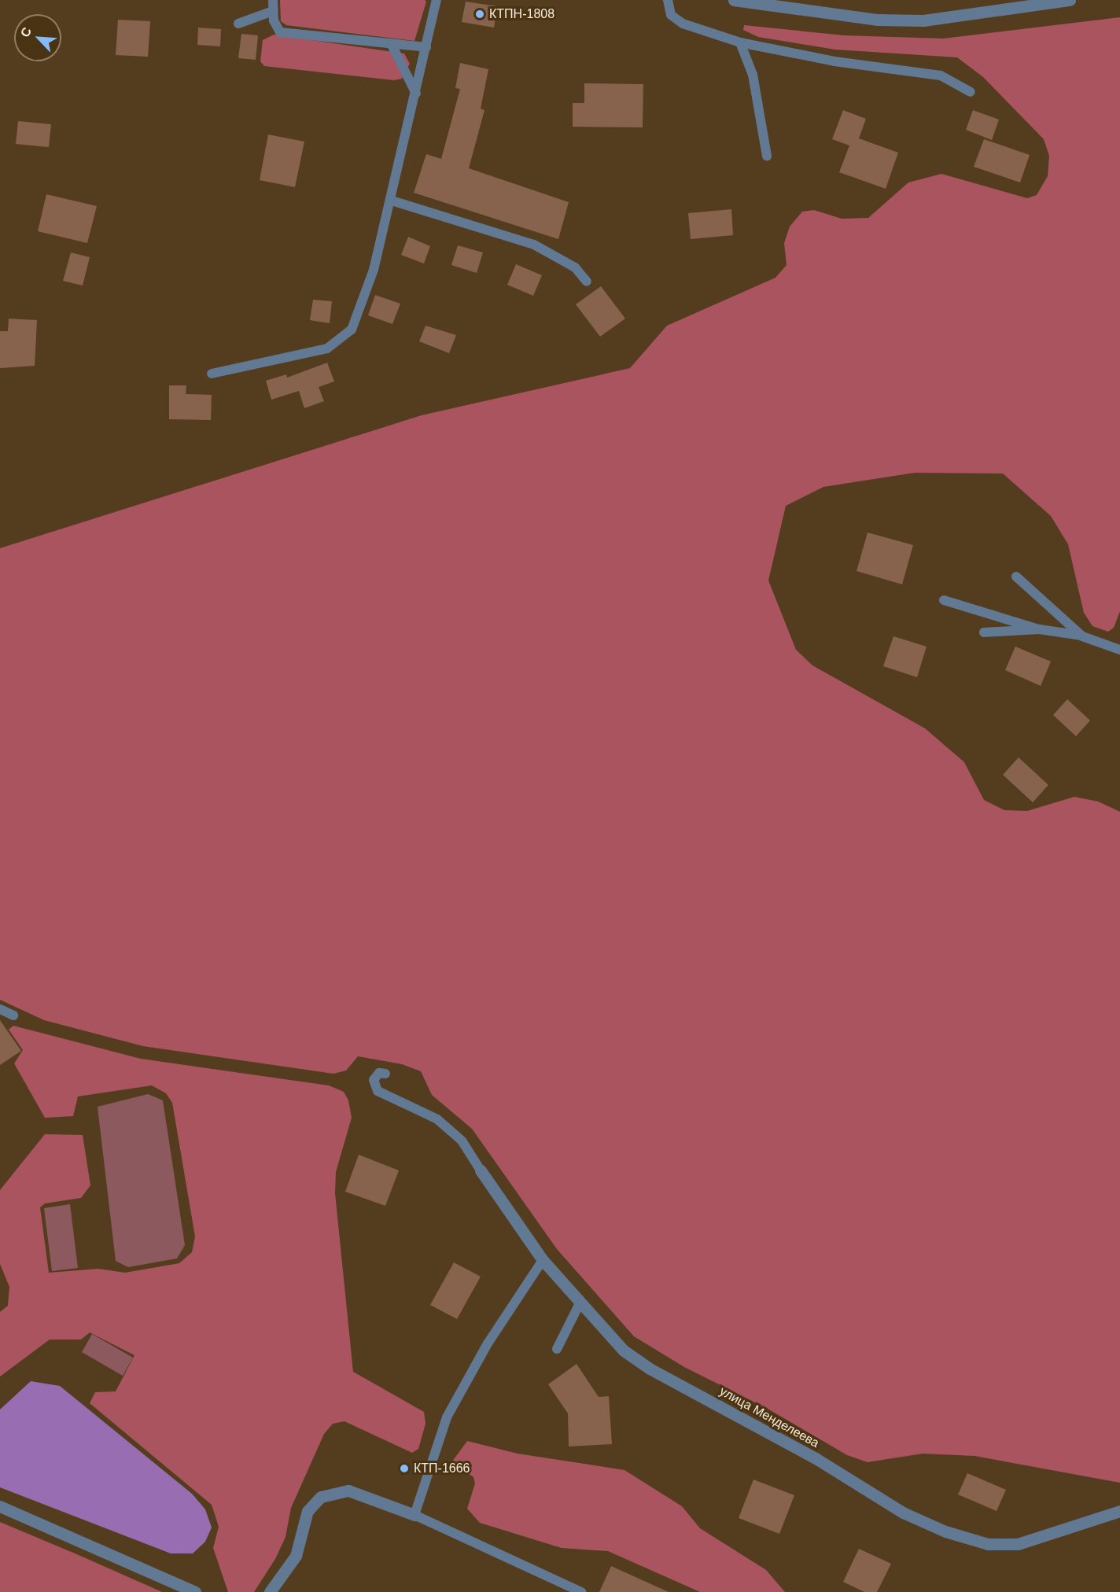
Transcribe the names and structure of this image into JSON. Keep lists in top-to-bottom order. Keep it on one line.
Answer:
{"streets":{"street":["улица Менделеева"]},"places":["КТПН-1808","КТП-1666"],"north":"top left"}
